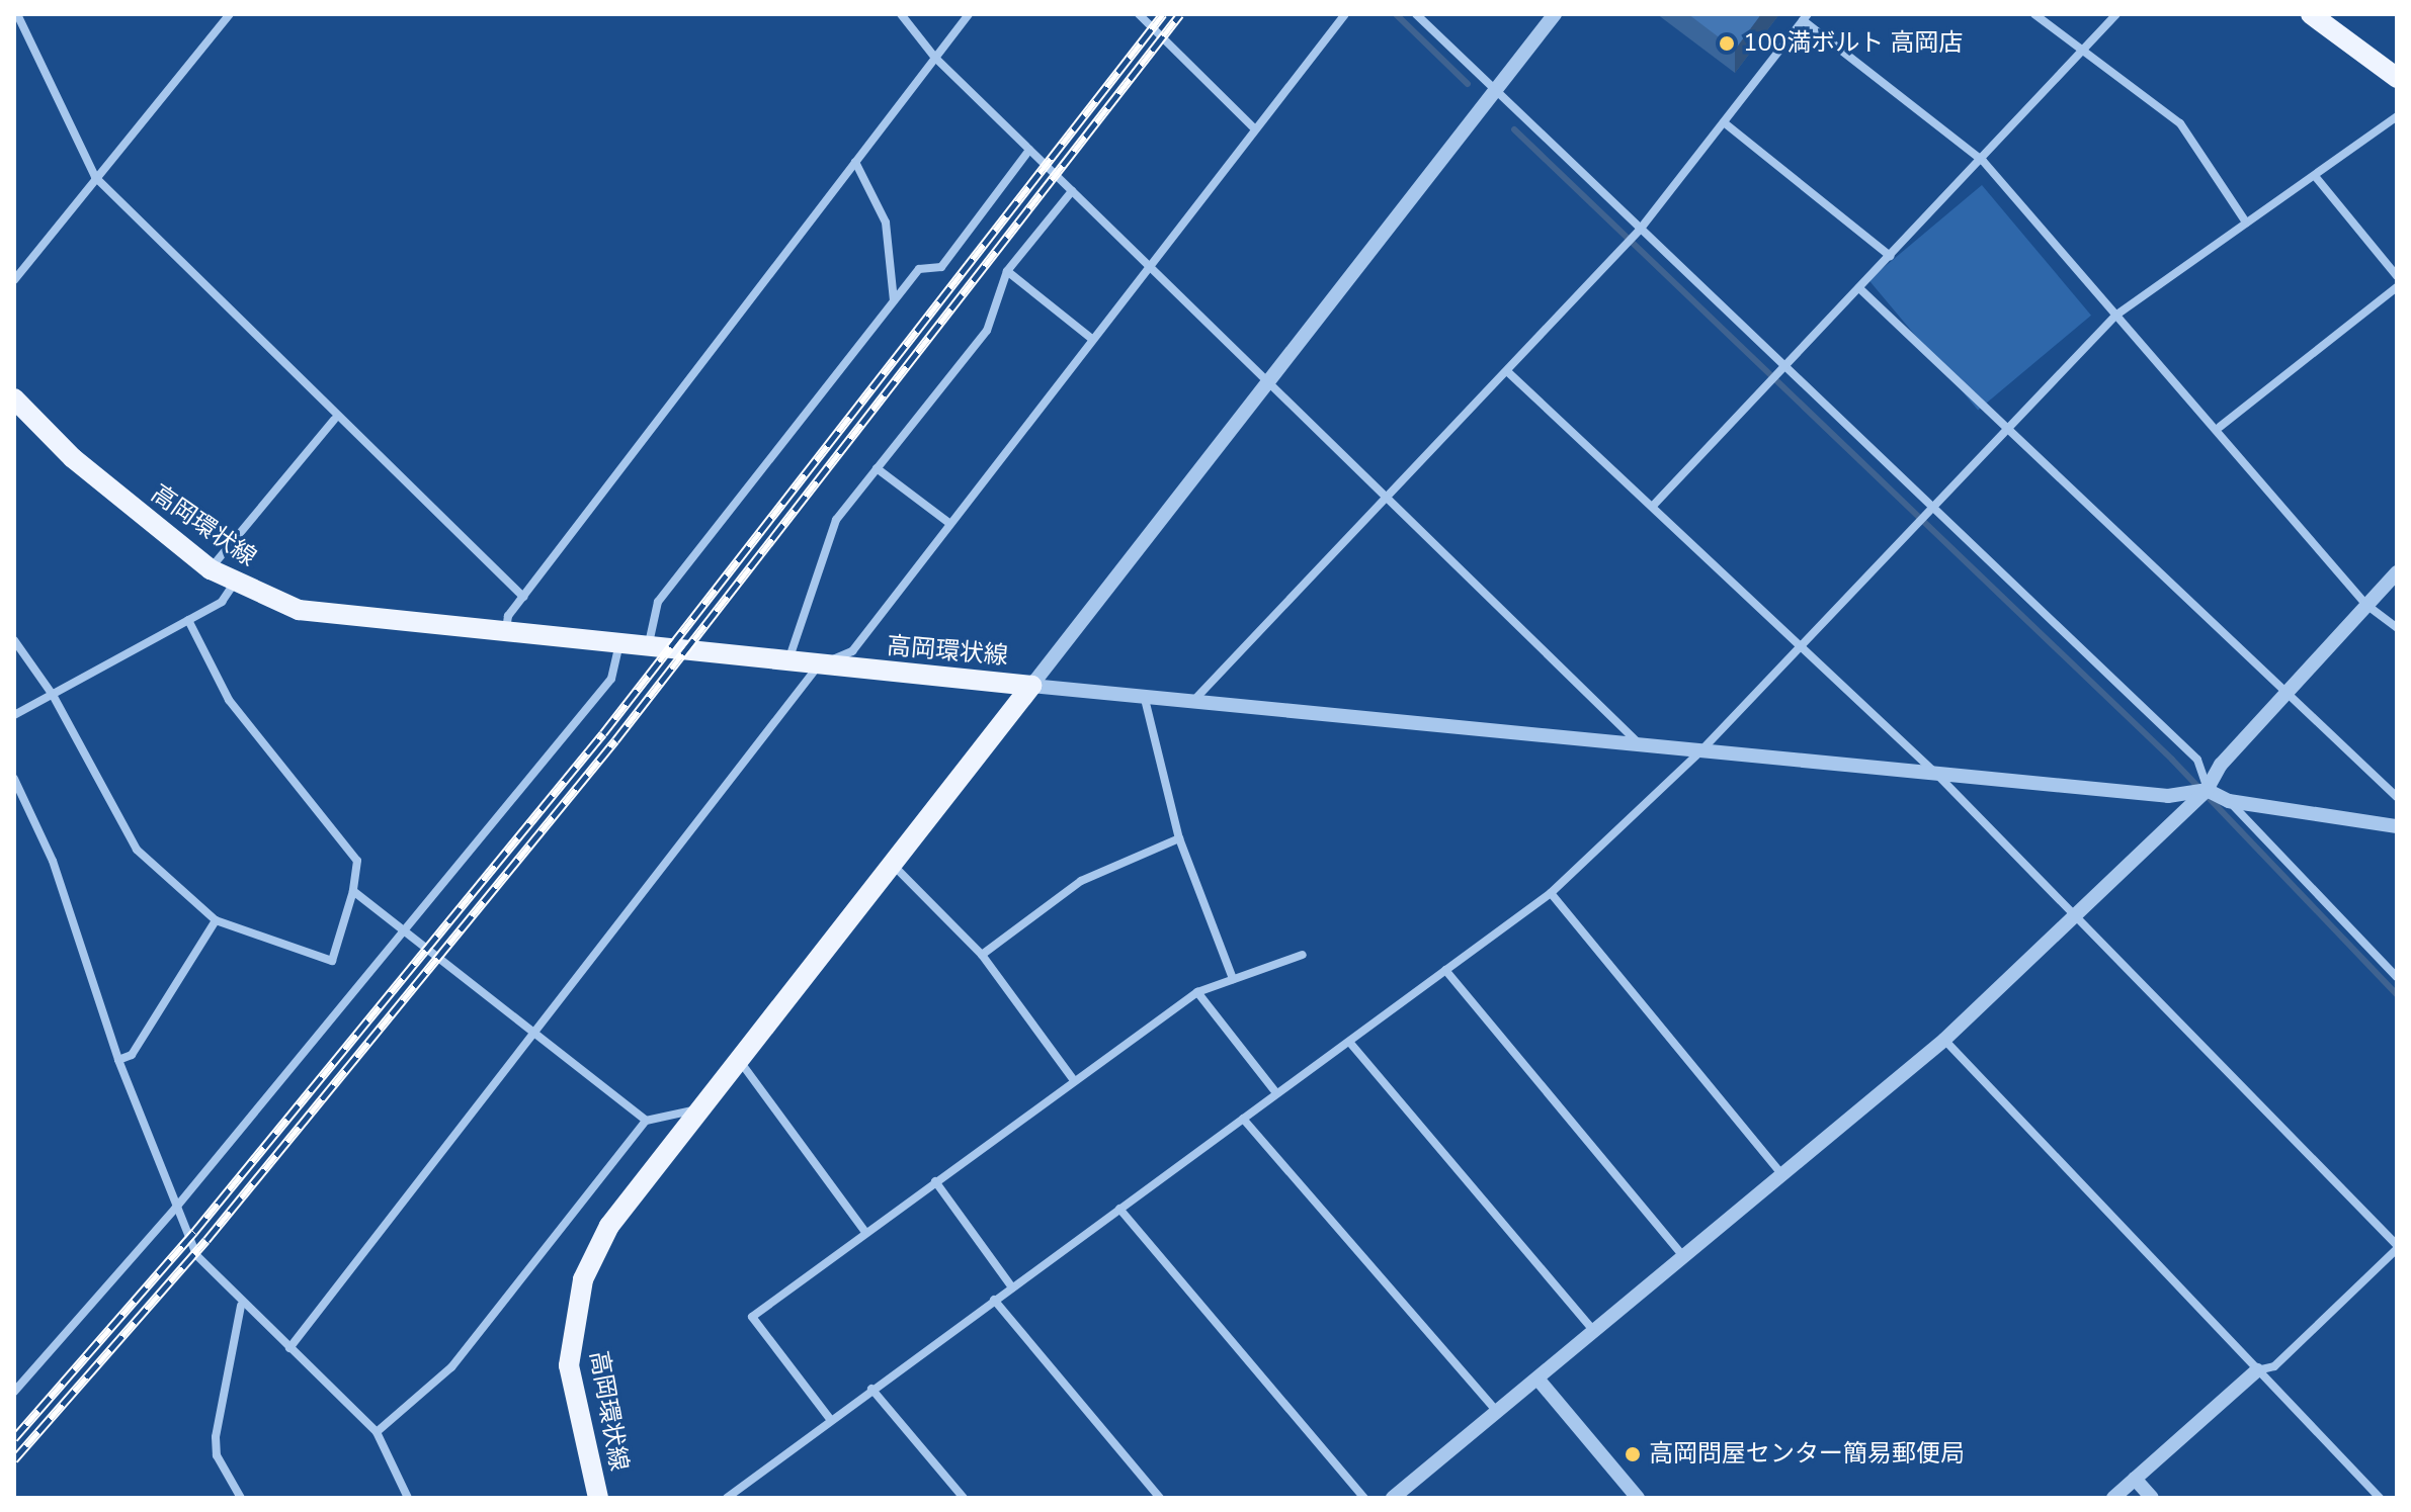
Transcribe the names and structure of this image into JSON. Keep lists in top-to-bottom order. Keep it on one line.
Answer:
{"streets":{"main road":["高岡環状線"]},"places":["100満ボルト 高岡店","高岡問屋センター簡易郵便局"]}
